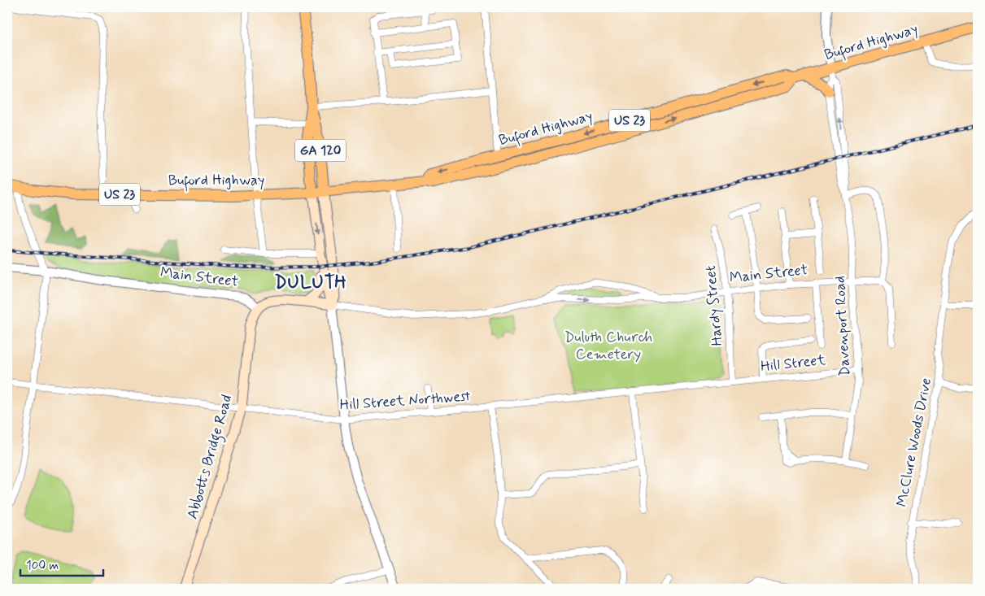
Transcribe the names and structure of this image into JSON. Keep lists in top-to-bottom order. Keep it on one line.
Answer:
{"streets":{"main road":["Buford Highway","US 23","GA 120","Abbotts Bridge Road"],"street":["Main Street","Hardy Street","Davenport Road","Hill Street","Hill Street Northwest","McClure Woods Drive"]},"crossings":[["Buford Highway","GA 120"],["Buford Highway","Davenport Road"],["Main Street","Hardy Street"],["Main Street","Davenport Road"],["Main Street","Abbotts Bridge Road"],["Hardy Street","Hill Street"],["Hardy Street","Hill Street Northwest"],["Davenport Road","Hill Street"],["Hill Street","Hill Street Northwest"],["Hill Street Northwest","Abbotts Bridge Road"]],"districts":["DULUTH"],"parks":["Duluth Church Cemetery"],"scale_bar":"100 m"}
